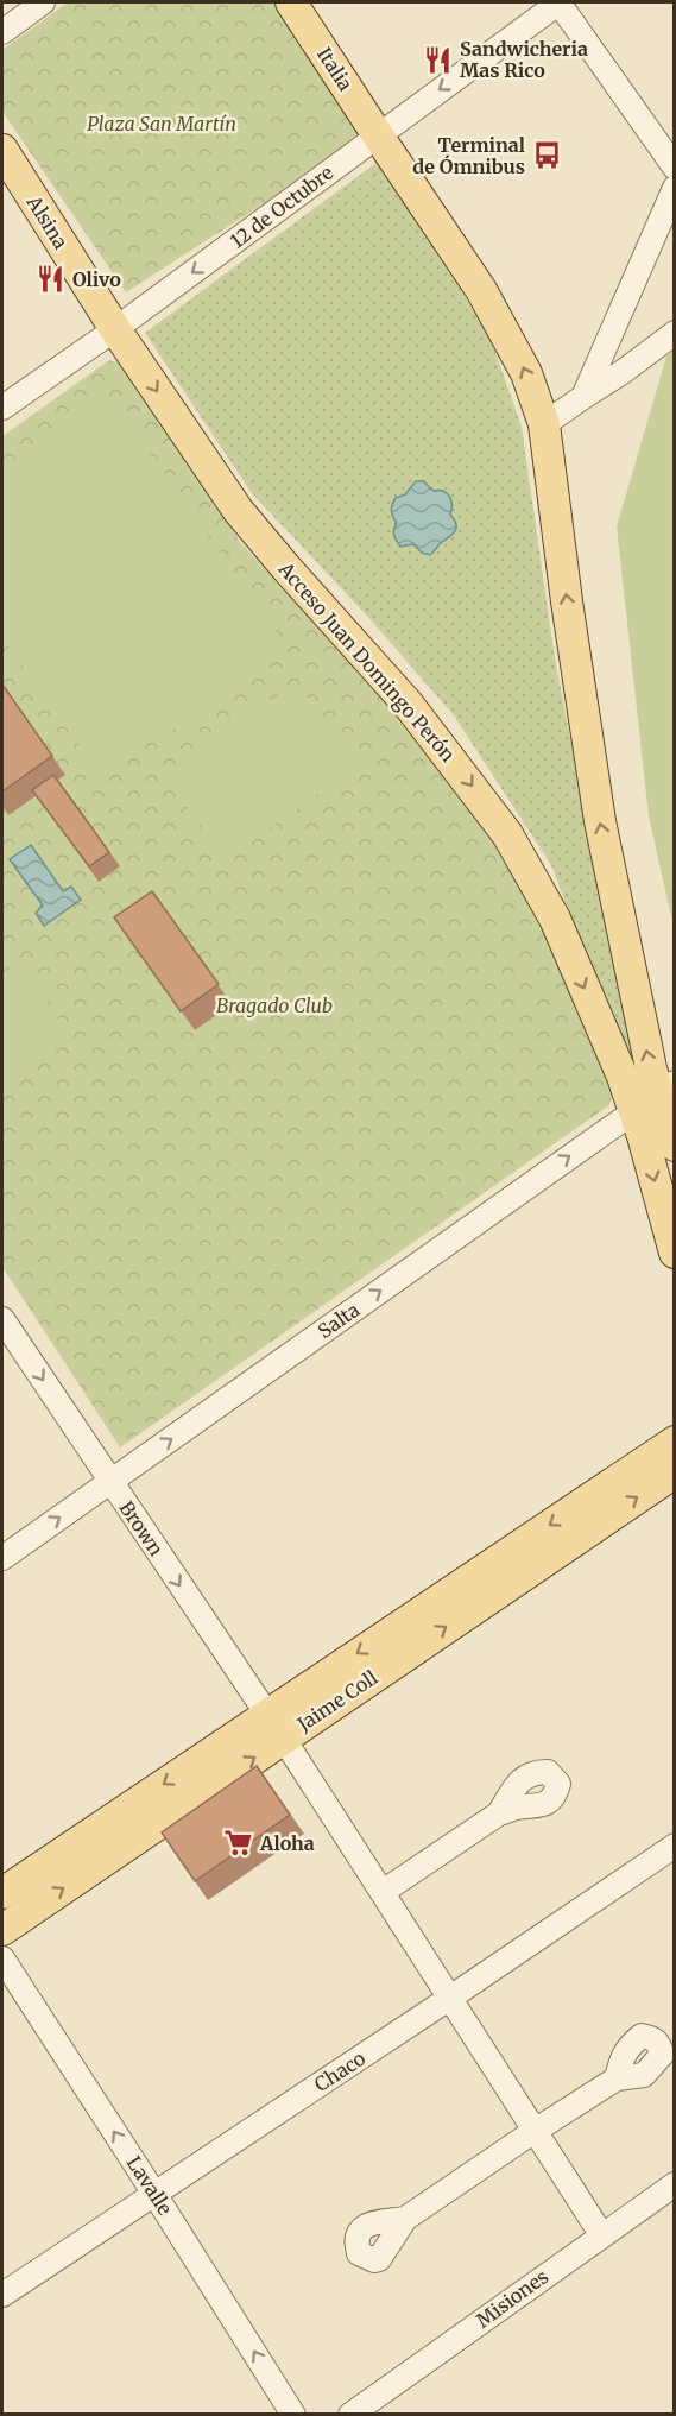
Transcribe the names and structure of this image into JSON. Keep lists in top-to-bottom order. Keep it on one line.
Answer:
{"streets":{"main road":["Italia","Alsina","Acceso Juan Domingo Perón","Jaime Coll"],"street":["12 de Octubre","Salta","Brown","Chaco","Lavalle","Misiones"]},"crossings":[["Italia","12 de Octubre"],["12 de Octubre","Alsina"],["12 de Octubre","Acceso Juan Domingo Perón"],["Alsina","Acceso Juan Domingo Perón"],["Acceso Juan Domingo Perón","Salta"],["Salta","Brown"],["Brown","Jaime Coll"],["Brown","Chaco"],["Brown","Misiones"],["Chaco","Lavalle"]],"one_way":["12 de Octubre","Salta","Brown","Lavalle"],"parks":["Plaza San Martín","Bragado Club"],"places":{"restaurant":["Sandwicheria Mas Rico","Olivo"],"bus stop":["Terminal de Ómnibus"],"supermarket":["Aloha"]}}
